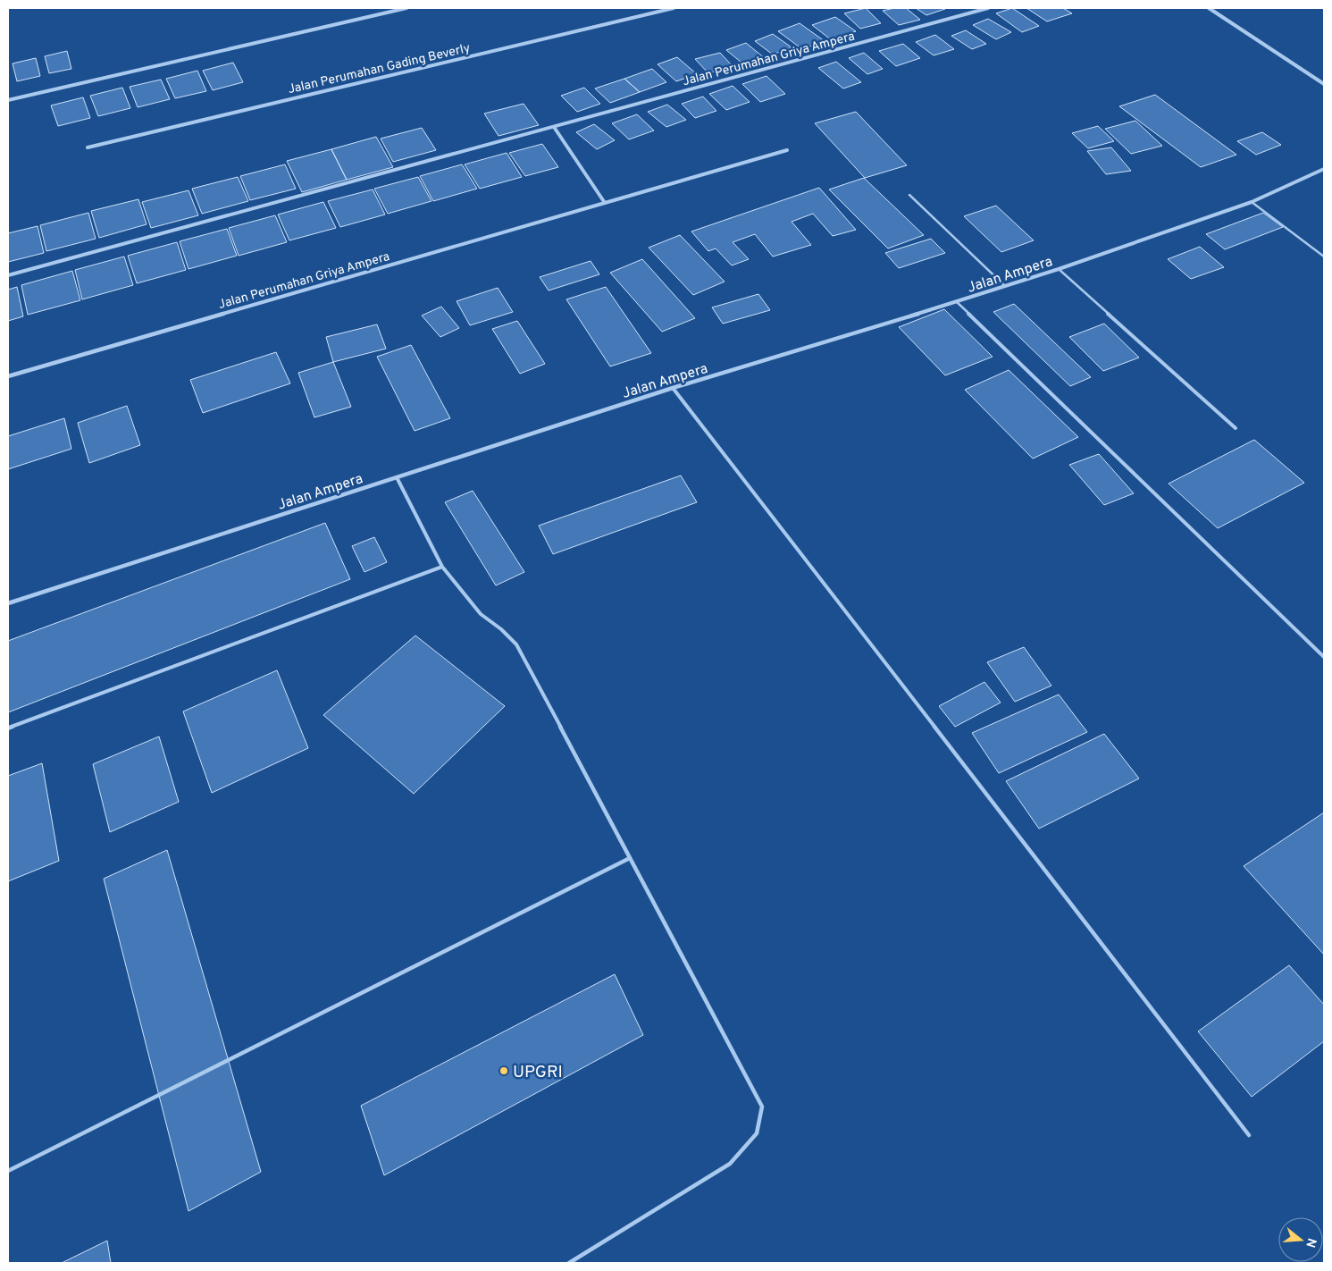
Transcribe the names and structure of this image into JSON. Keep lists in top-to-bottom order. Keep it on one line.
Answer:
{"streets":{"street":["Jalan Perumahan Griya Ampera","Jalan Perumahan Gading Beverly","Jalan Ampera"]},"places":["UPGRI"],"north":"right"}
